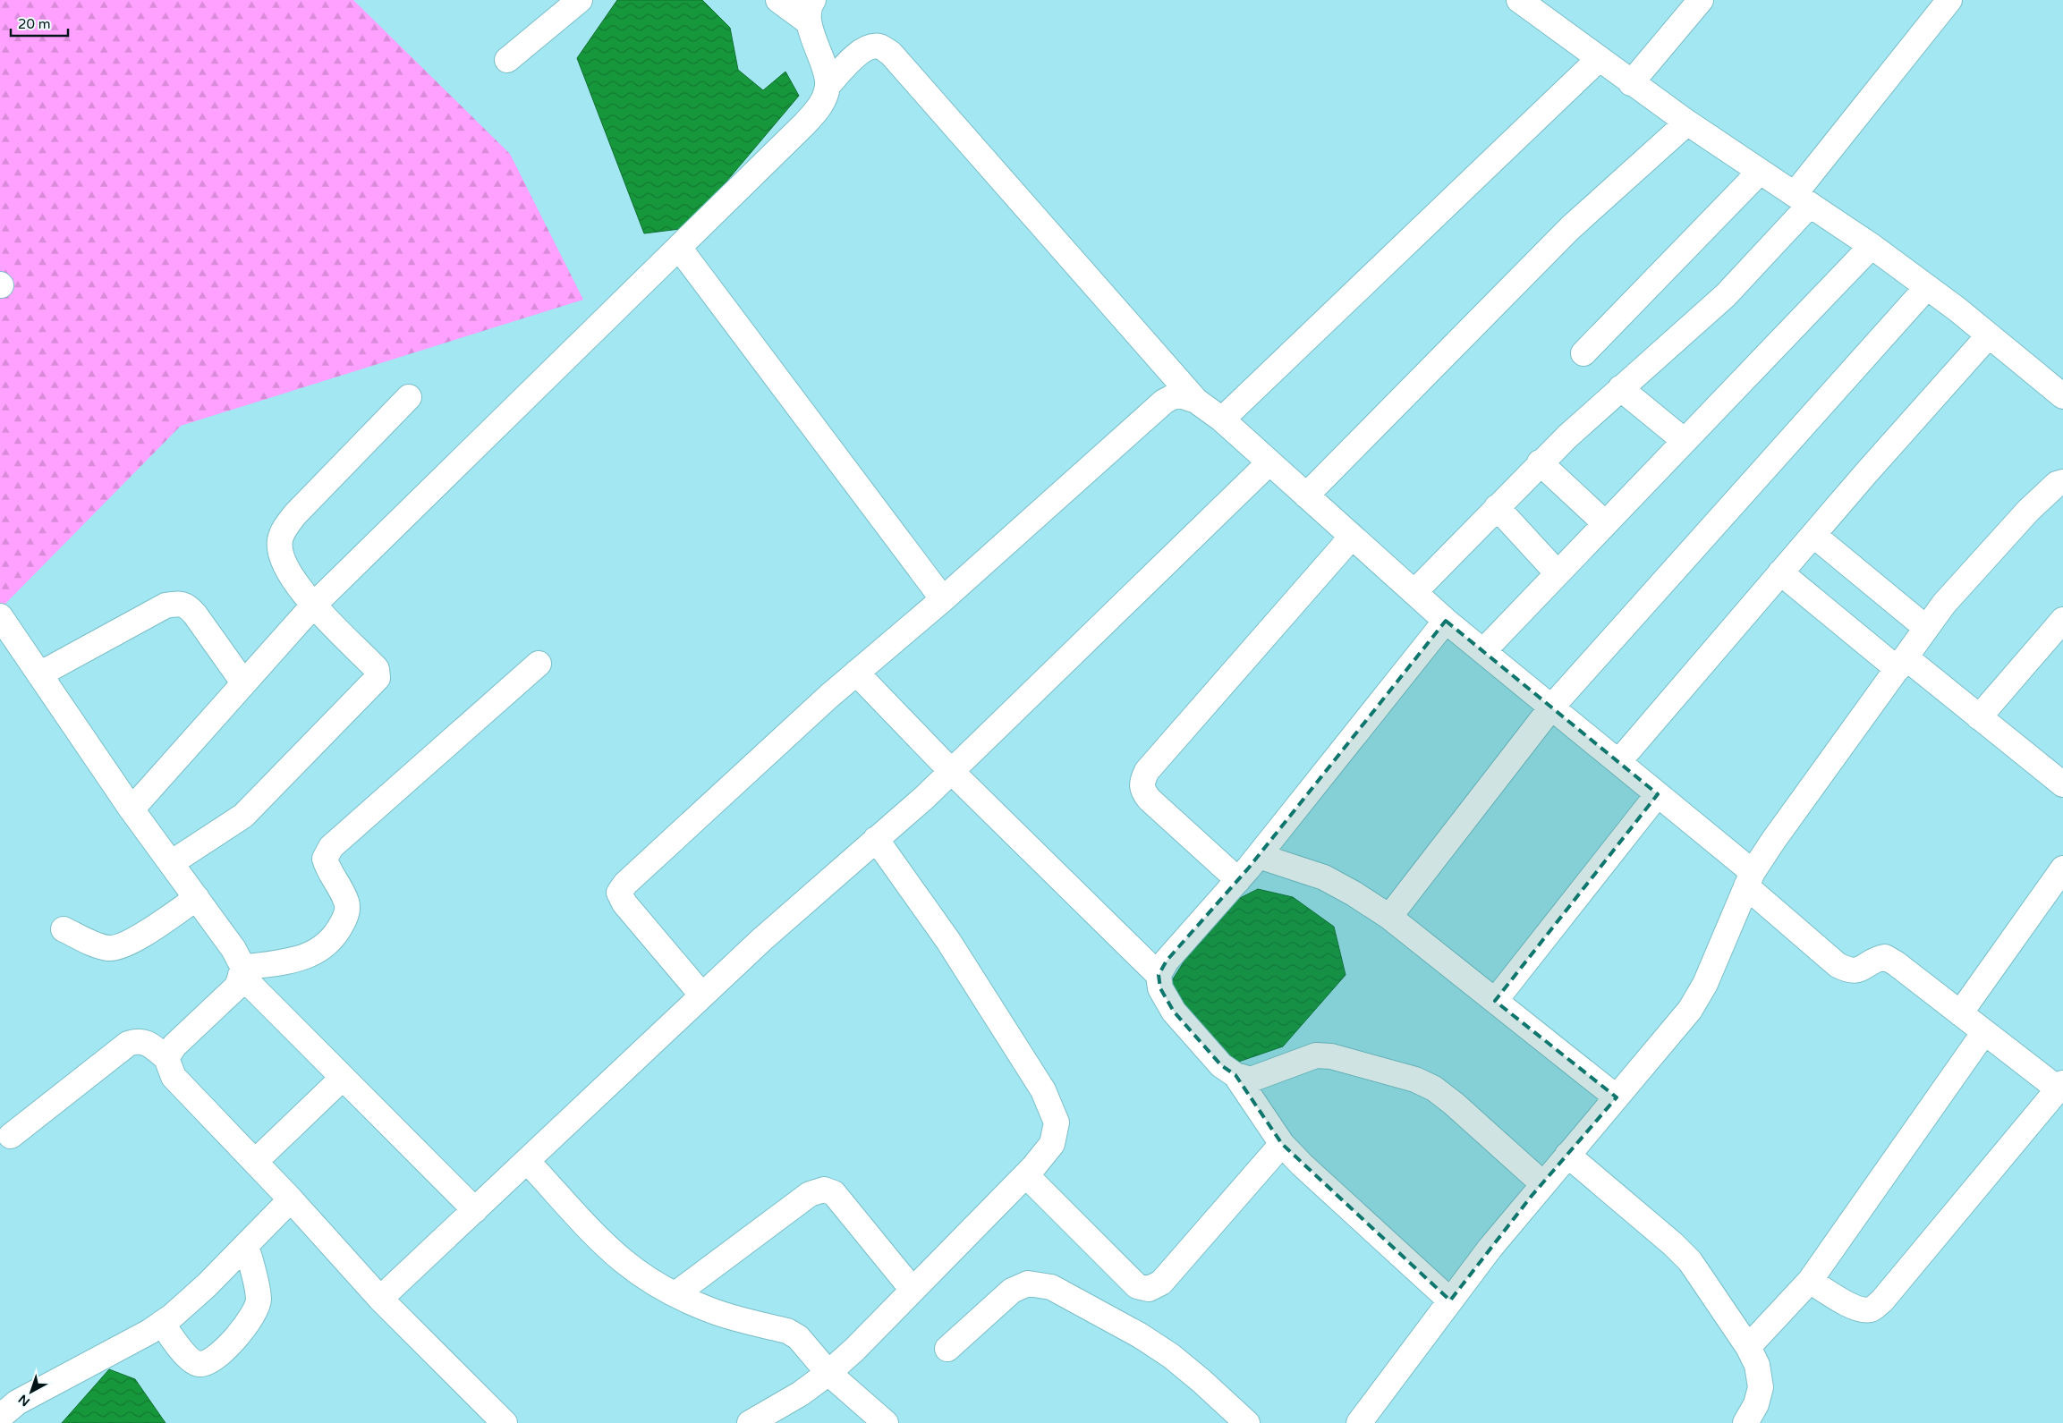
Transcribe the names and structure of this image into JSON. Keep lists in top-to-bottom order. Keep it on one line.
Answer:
{"scale_bar":"20 m","north":"bottom left"}
